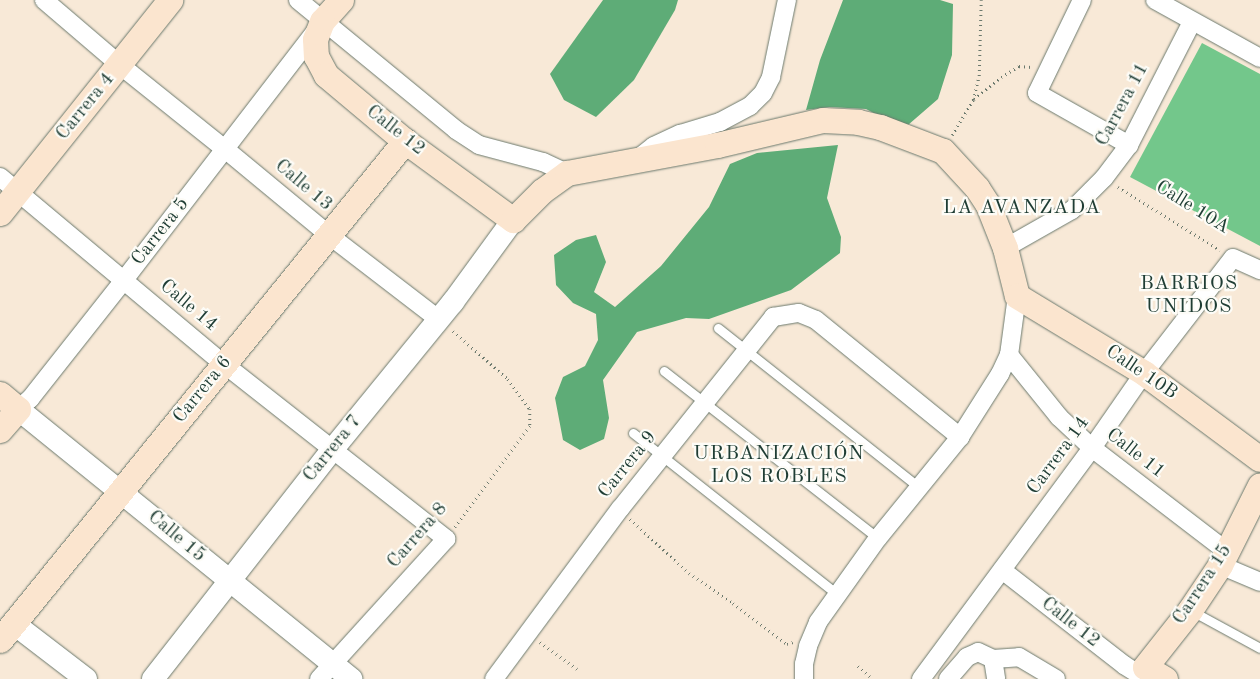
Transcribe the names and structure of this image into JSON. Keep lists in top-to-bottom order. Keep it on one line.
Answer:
{"streets":{"main road":["Carrera 4","Calle 12","Carrera 5","Calle 10B","Carrera 6","Carrera 15"],"street":["Carrera 11","Calle 13","Calle 10A","Calle 14","Carrera 7","Calle 11","Carrera 14","Carrera 9","Carrera 8","Calle 15"]},"crossings":[["Carrera 11","Calle 10A"],["Carrera 4","Calle 13"],["Carrera 4","Calle 14"],["Calle 12","Carrera 5"],["Calle 12","Carrera 6"],["Calle 12","Carrera 7"],["Calle 12","Carrera 14"],["Calle 12","Carrera 15"],["Calle 13","Carrera 5"],["Calle 13","Carrera 6"],["Calle 13","Carrera 7"],["Calle 13","Carrera 8"],["Calle 10A","Carrera 14"],["Carrera 5","Calle 14"],["Carrera 5","Calle 15"],["Calle 14","Carrera 6"],["Calle 14","Carrera 7"],["Calle 14","Carrera 8"],["Calle 10B","Carrera 14"],["Carrera 6","Calle 15"],["Carrera 7","Carrera 8"],["Carrera 7","Calle 15"],["Calle 11","Carrera 14"],["Calle 11","Carrera 15"],["Carrera 8","Calle 15"]],"districts":["LA AVANZADA","BARRIOS UNIDOS","URBANIZACIÓN LOS ROBLES"]}
